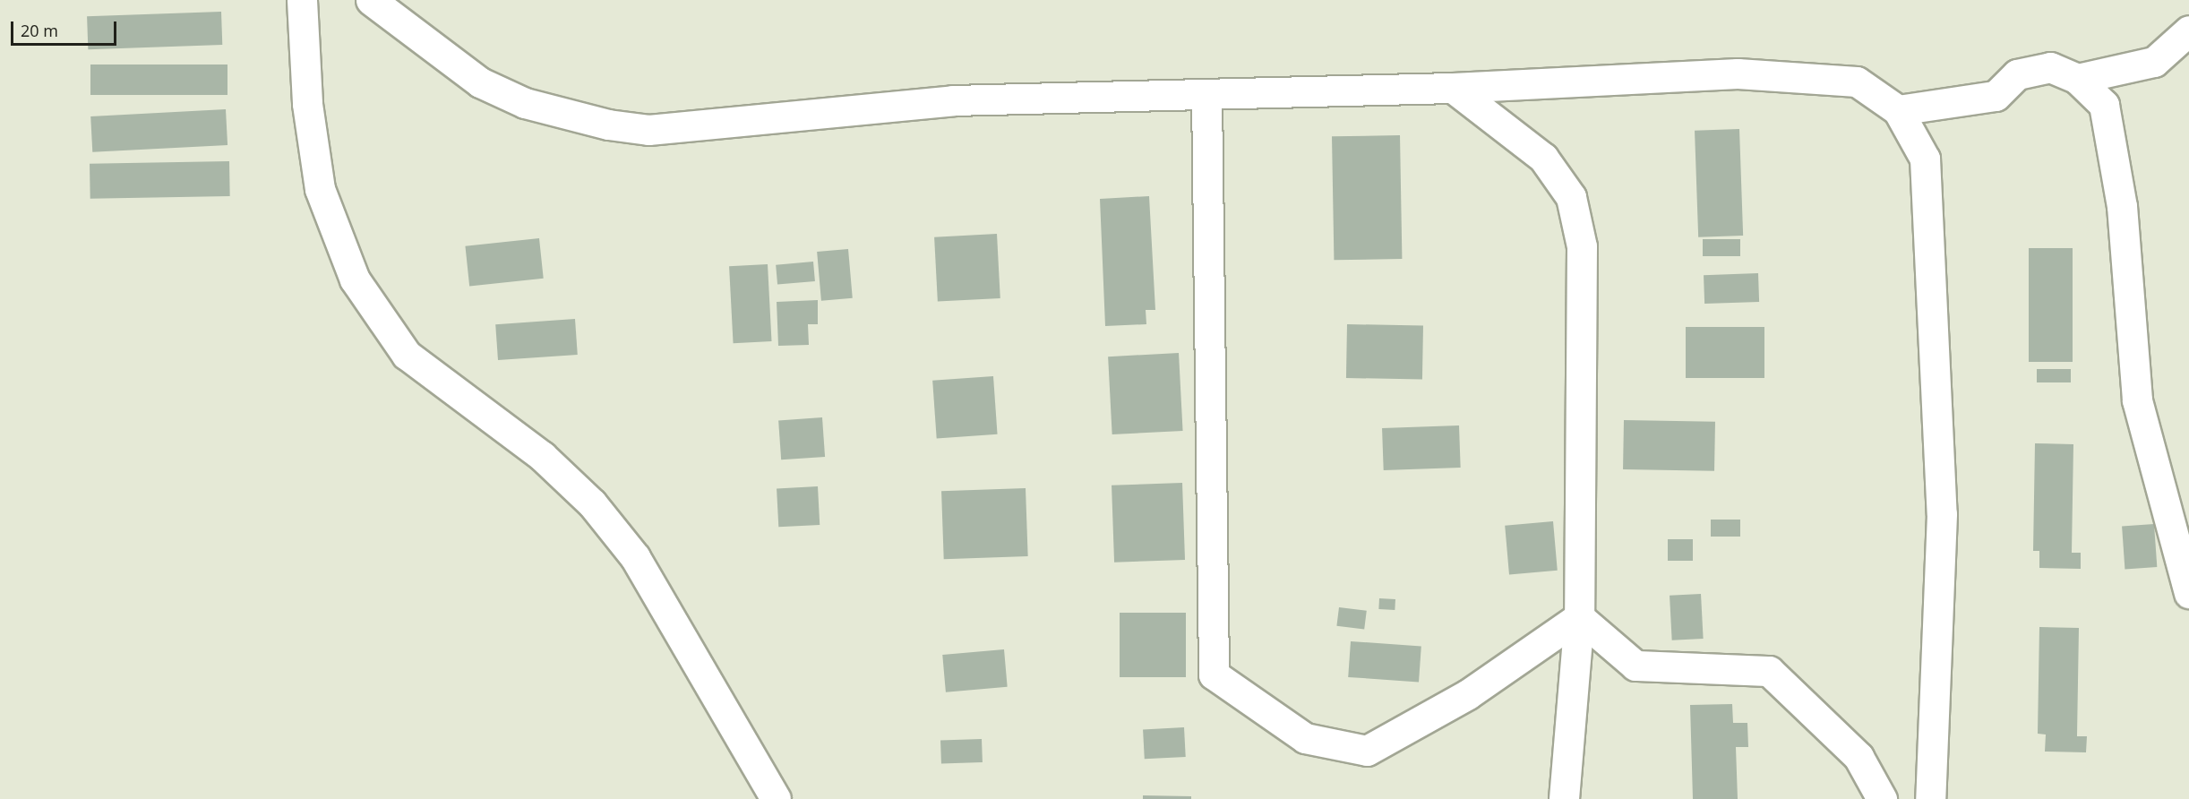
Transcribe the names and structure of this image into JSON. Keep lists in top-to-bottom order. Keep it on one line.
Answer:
{"scale_bar":"20 m"}
